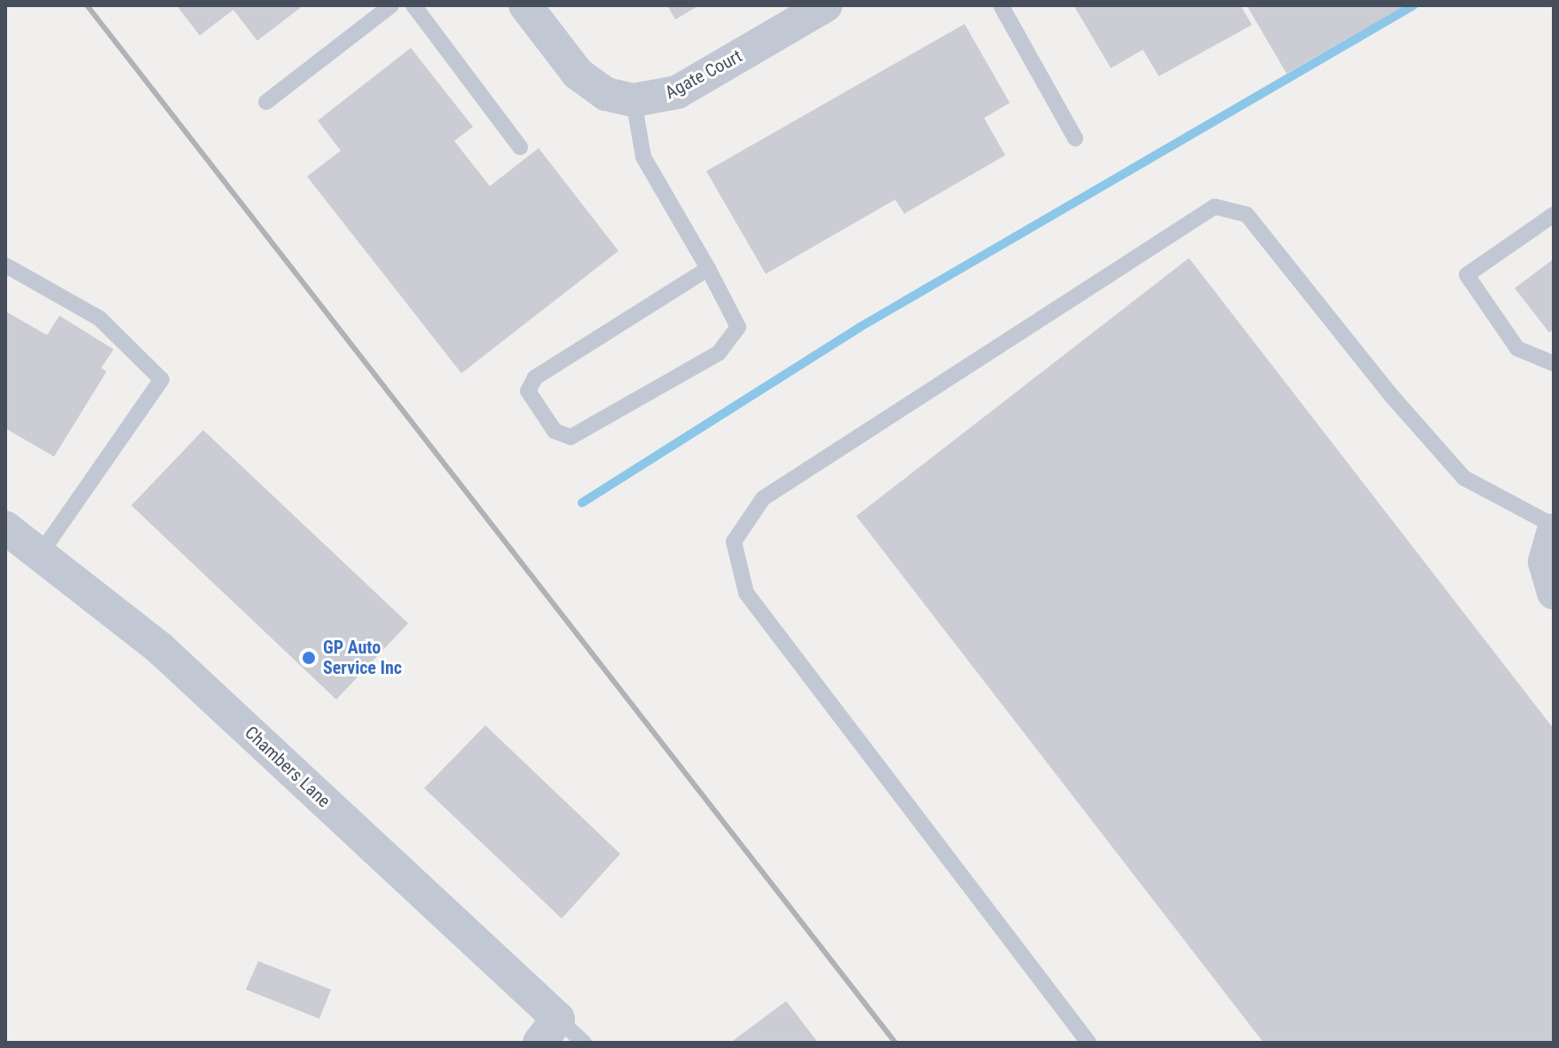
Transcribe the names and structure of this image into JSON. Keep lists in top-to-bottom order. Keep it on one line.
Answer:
{"streets":{"street":["Agate Court","Chambers Lane"]},"places":["GP Auto Service Inc"]}
